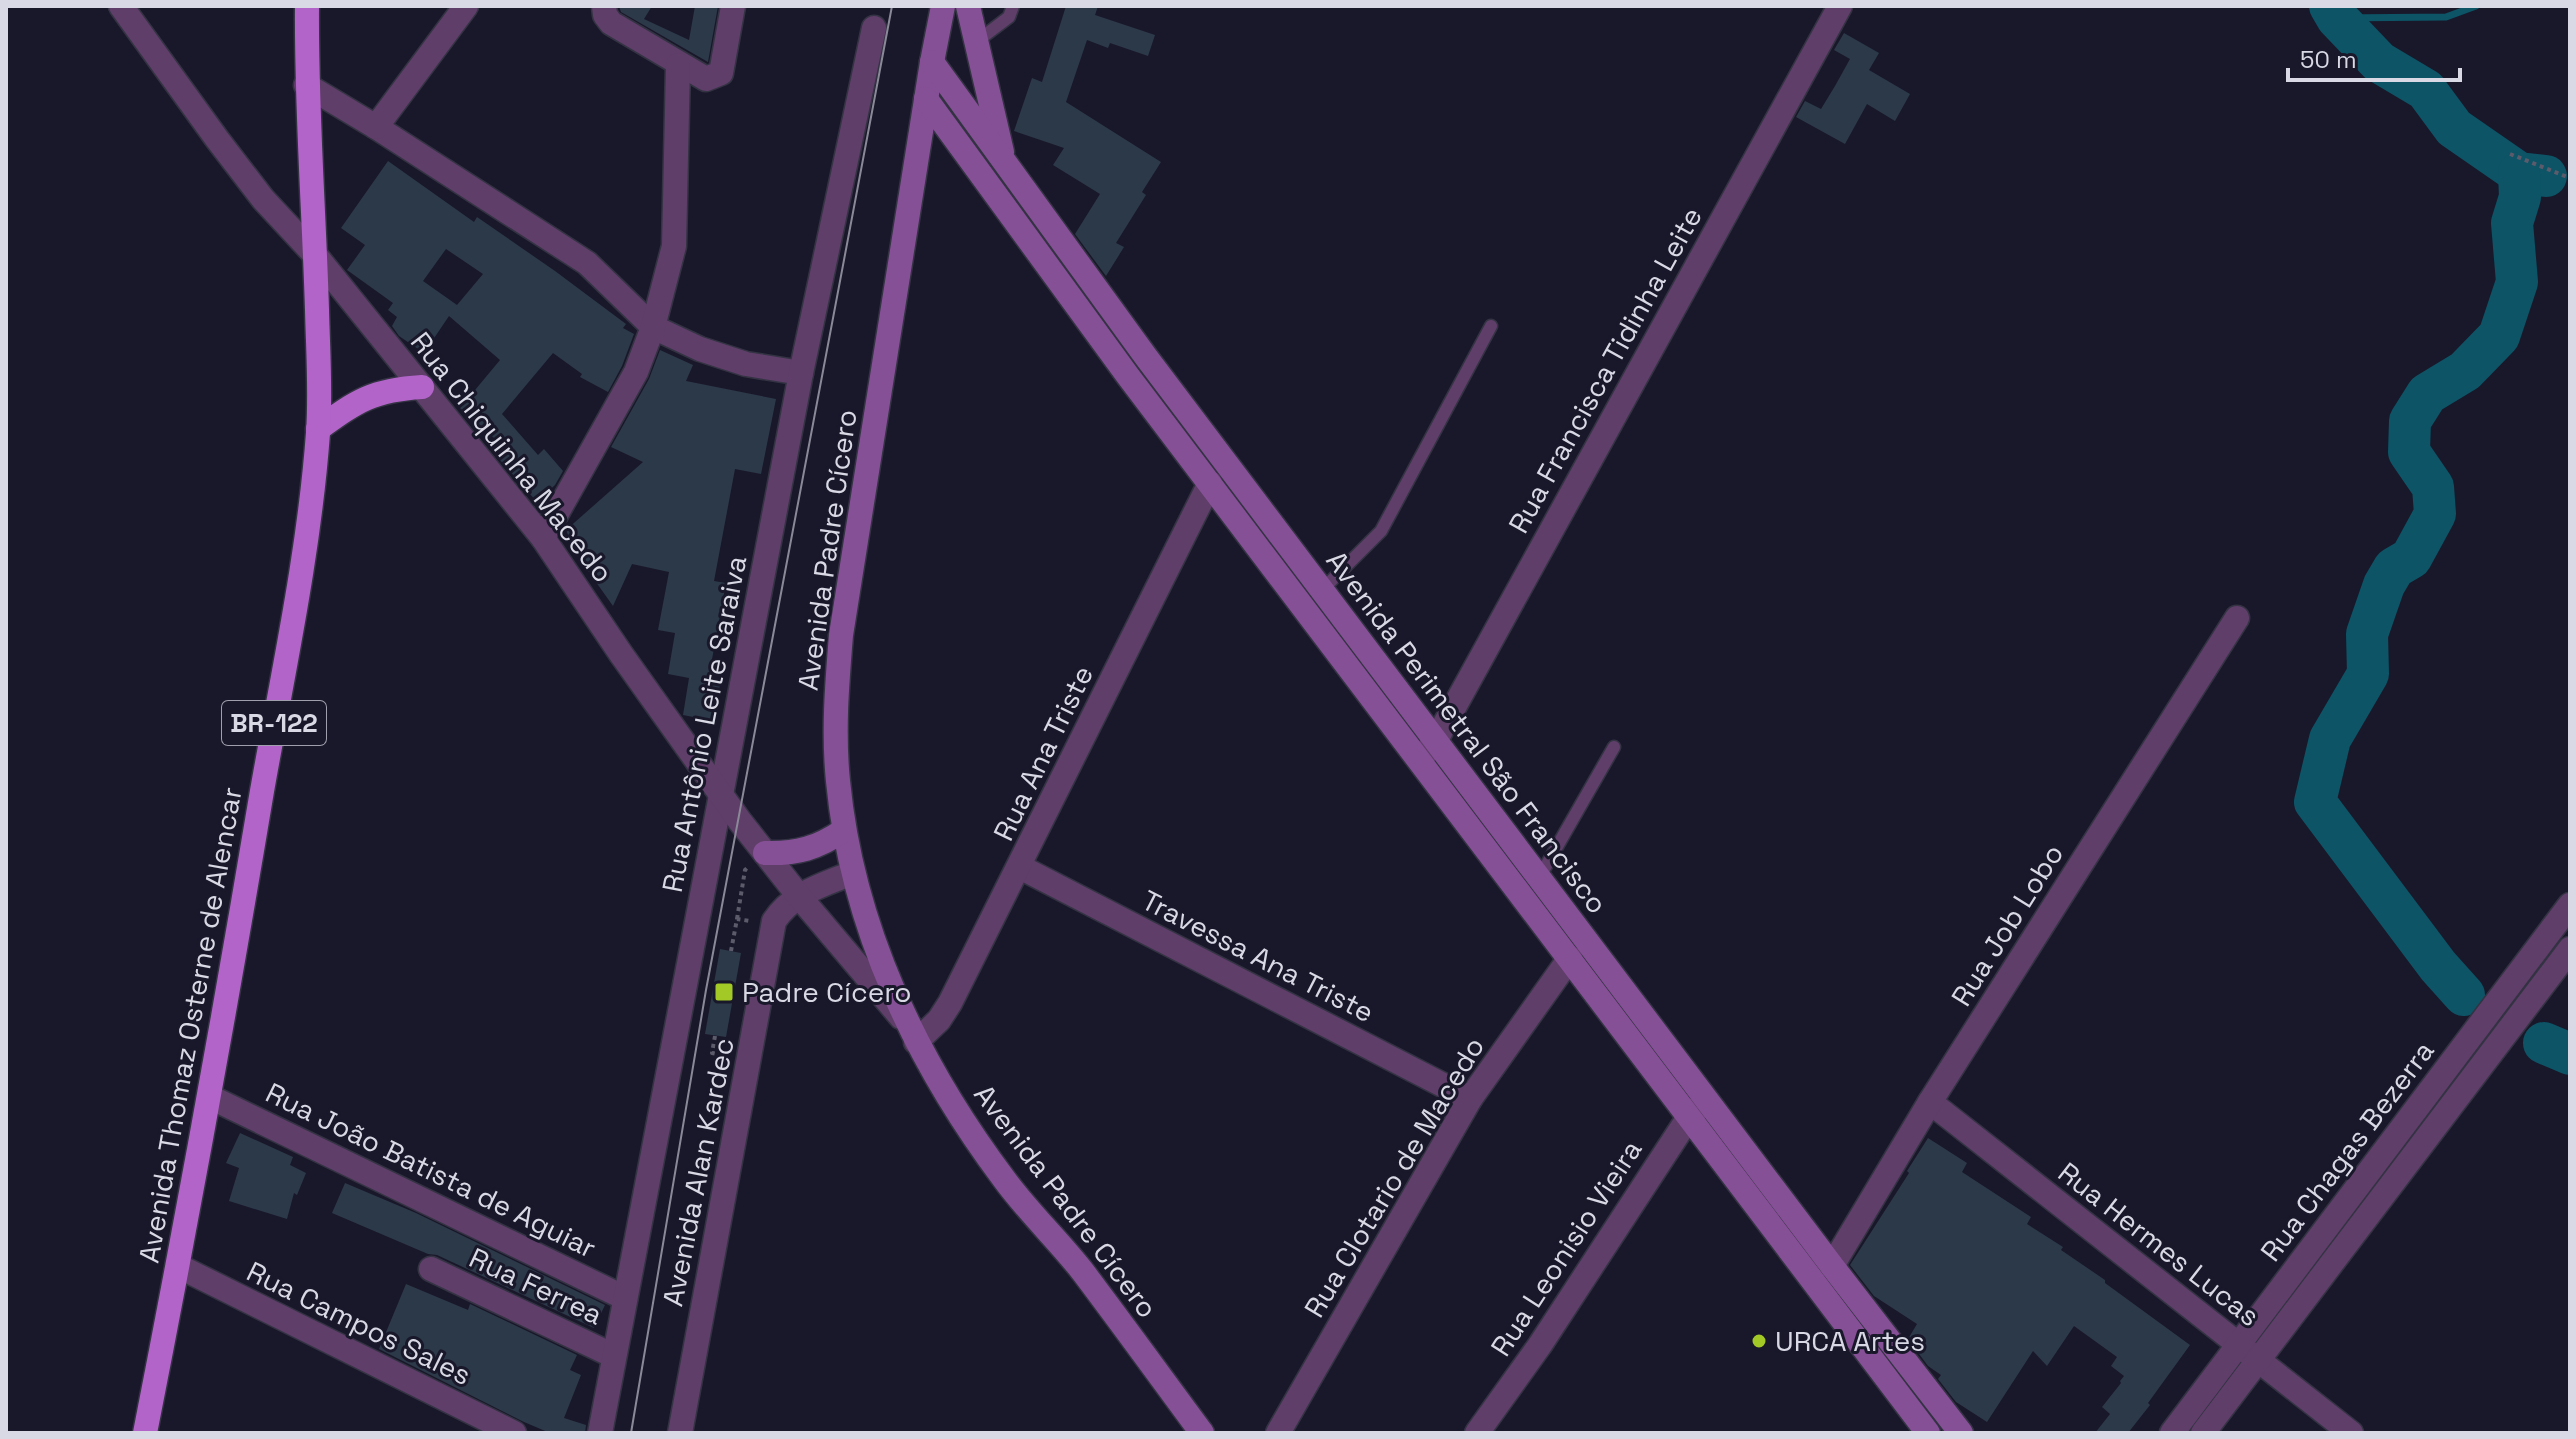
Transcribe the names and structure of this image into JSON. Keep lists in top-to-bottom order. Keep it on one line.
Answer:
{"streets":{"highway":["BR-122","Avenida Thomaz Osterne de Alencar"],"main road":["Avenida Padre Cícero","Avenida Perimetral São Francisco"],"street":["Rua Francisca Tidinha Leite","Rua Chiquinha Macedo","Rua Antônio Leite Saraiva","Rua Ana Triste","Rua Job Lobo","Travessa Ana Triste","Rua Chagas Bezerra","Rua João Batista de Aguiar","Avenida Alan Kardec","Rua Clotario de Macedo","Rua Hermes Lucas","Rua Leonisio Vieira","Rua Ferrea","Rua Campos Sales"]},"crossings":[["Rua Francisca Tidinha Leite","Avenida Perimetral São Francisco"],["Rua Chiquinha Macedo","Avenida Padre Cícero"],["Rua Chiquinha Macedo","Rua Antônio Leite Saraiva"],["Rua Chiquinha Macedo","Rua Ana Triste"],["Rua Chiquinha Macedo","Avenida Thomaz Osterne de Alencar"],["Rua Chiquinha Macedo","Avenida Alan Kardec"],["Avenida Padre Cícero","Avenida Perimetral São Francisco"],["Avenida Padre Cícero","Rua Ana Triste"],["Avenida Padre Cícero","Avenida Alan Kardec"],["Rua Antônio Leite Saraiva","Rua João Batista de Aguiar"],["Rua Antônio Leite Saraiva","Rua Ferrea"],["Avenida Perimetral São Francisco","Rua Ana Triste"],["Avenida Perimetral São Francisco","Rua Job Lobo"],["Avenida Perimetral São Francisco","Rua Clotario de Macedo"],["Avenida Perimetral São Francisco","Rua Leonisio Vieira"],["Rua Ana Triste","Travessa Ana Triste"],["Rua Job Lobo","Rua Hermes Lucas"],["Travessa Ana Triste","Rua Clotario de Macedo"],["Avenida Thomaz Osterne de Alencar","Rua João Batista de Aguiar"],["Avenida Thomaz Osterne de Alencar","Rua Campos Sales"],["Rua Chagas Bezerra","Rua Hermes Lucas"]],"places":{"transit":["Padre Cícero"],"other":["URCA Artes"]},"scale_bar":"50 m"}
